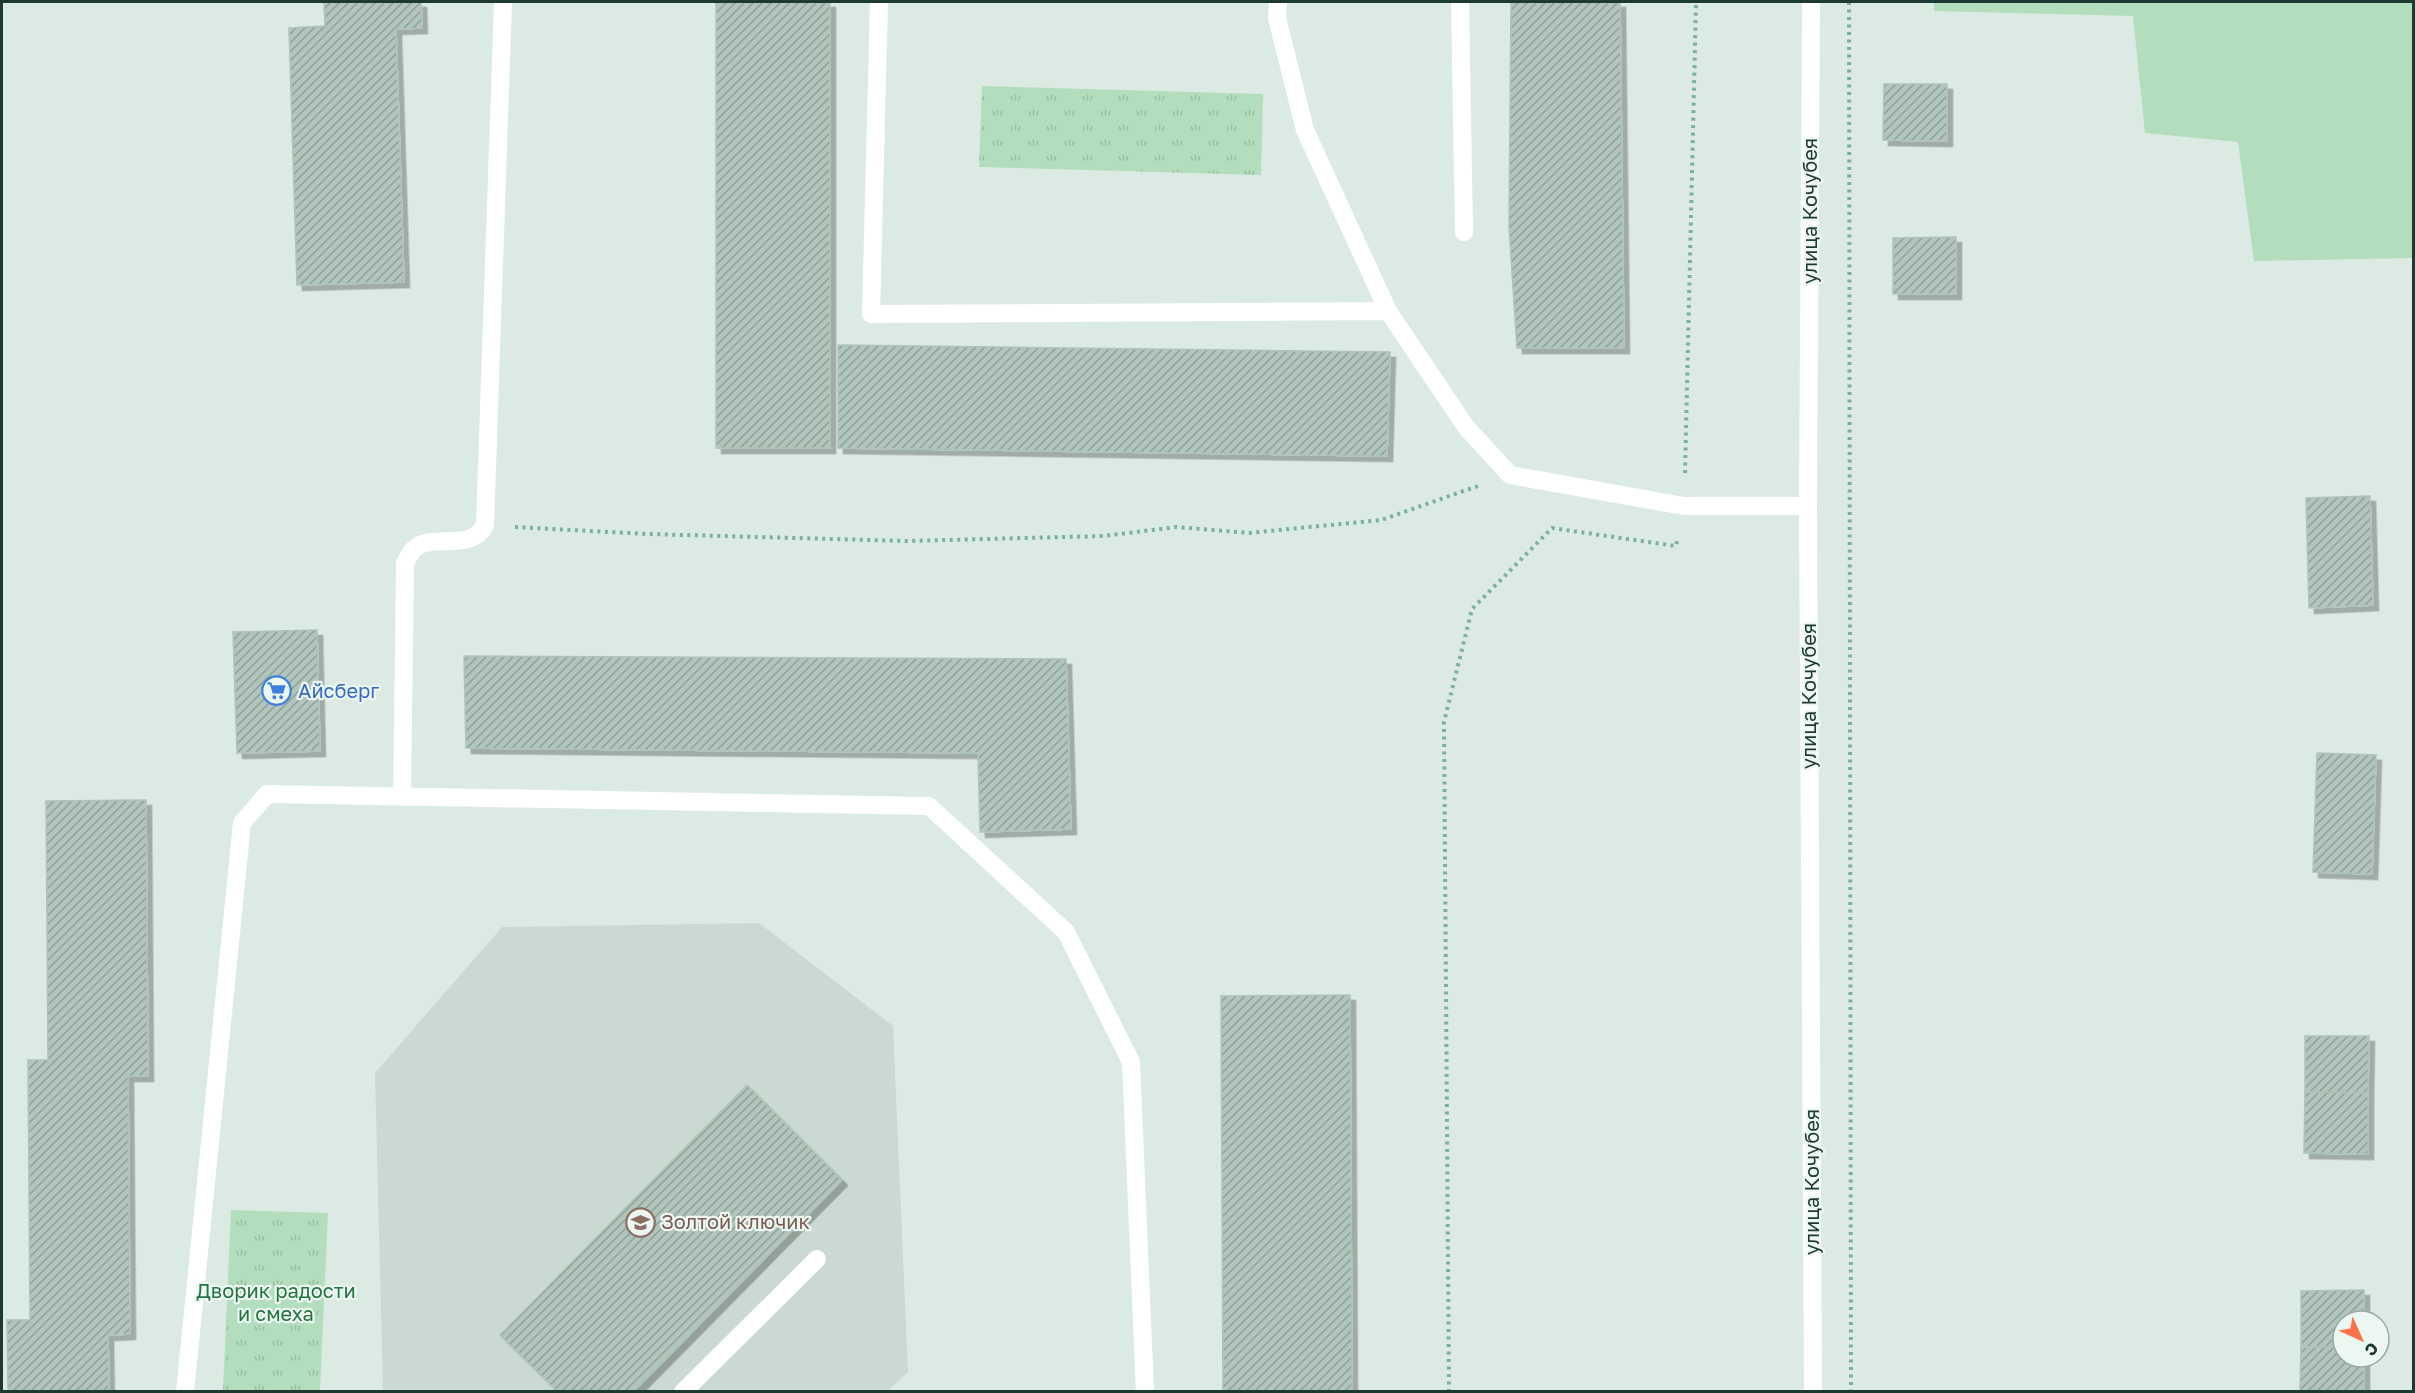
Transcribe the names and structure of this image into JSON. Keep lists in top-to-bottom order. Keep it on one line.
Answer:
{"streets":{"street":["улица Кочубея"]},"parks":["Дворик радости и смеха"],"places":{"supermarket":["Айсберг"],"school or university":["Золтой ключик"]},"north":"bottom right"}
